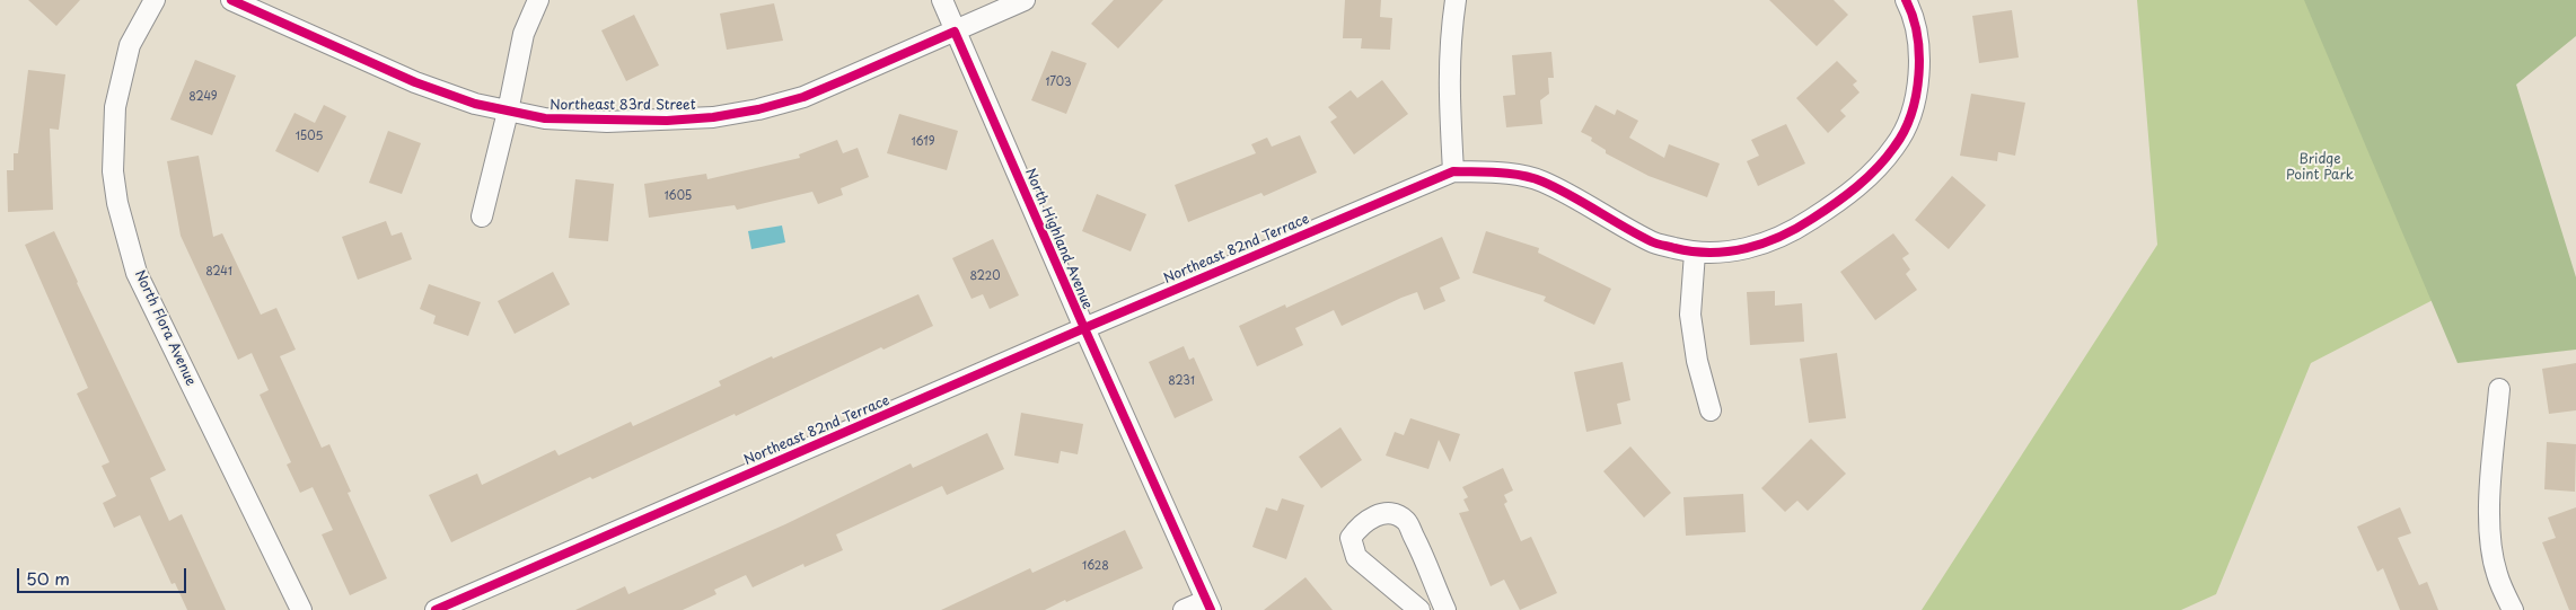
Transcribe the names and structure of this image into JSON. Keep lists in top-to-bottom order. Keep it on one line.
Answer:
{"streets":{"street":["Northeast 83rd Street","North Highland Avenue","Northeast 82nd Terrace","North Flora Avenue"]},"crossings":[["Northeast 83rd Street","North Highland Avenue"],["North Highland Avenue","Northeast 82nd Terrace"]],"parks":["Bridge Point Park"],"house_numbers":["1703","8249","1505","1619","1605","8241","8220","8231","1628"],"scale_bar":"50 m"}
